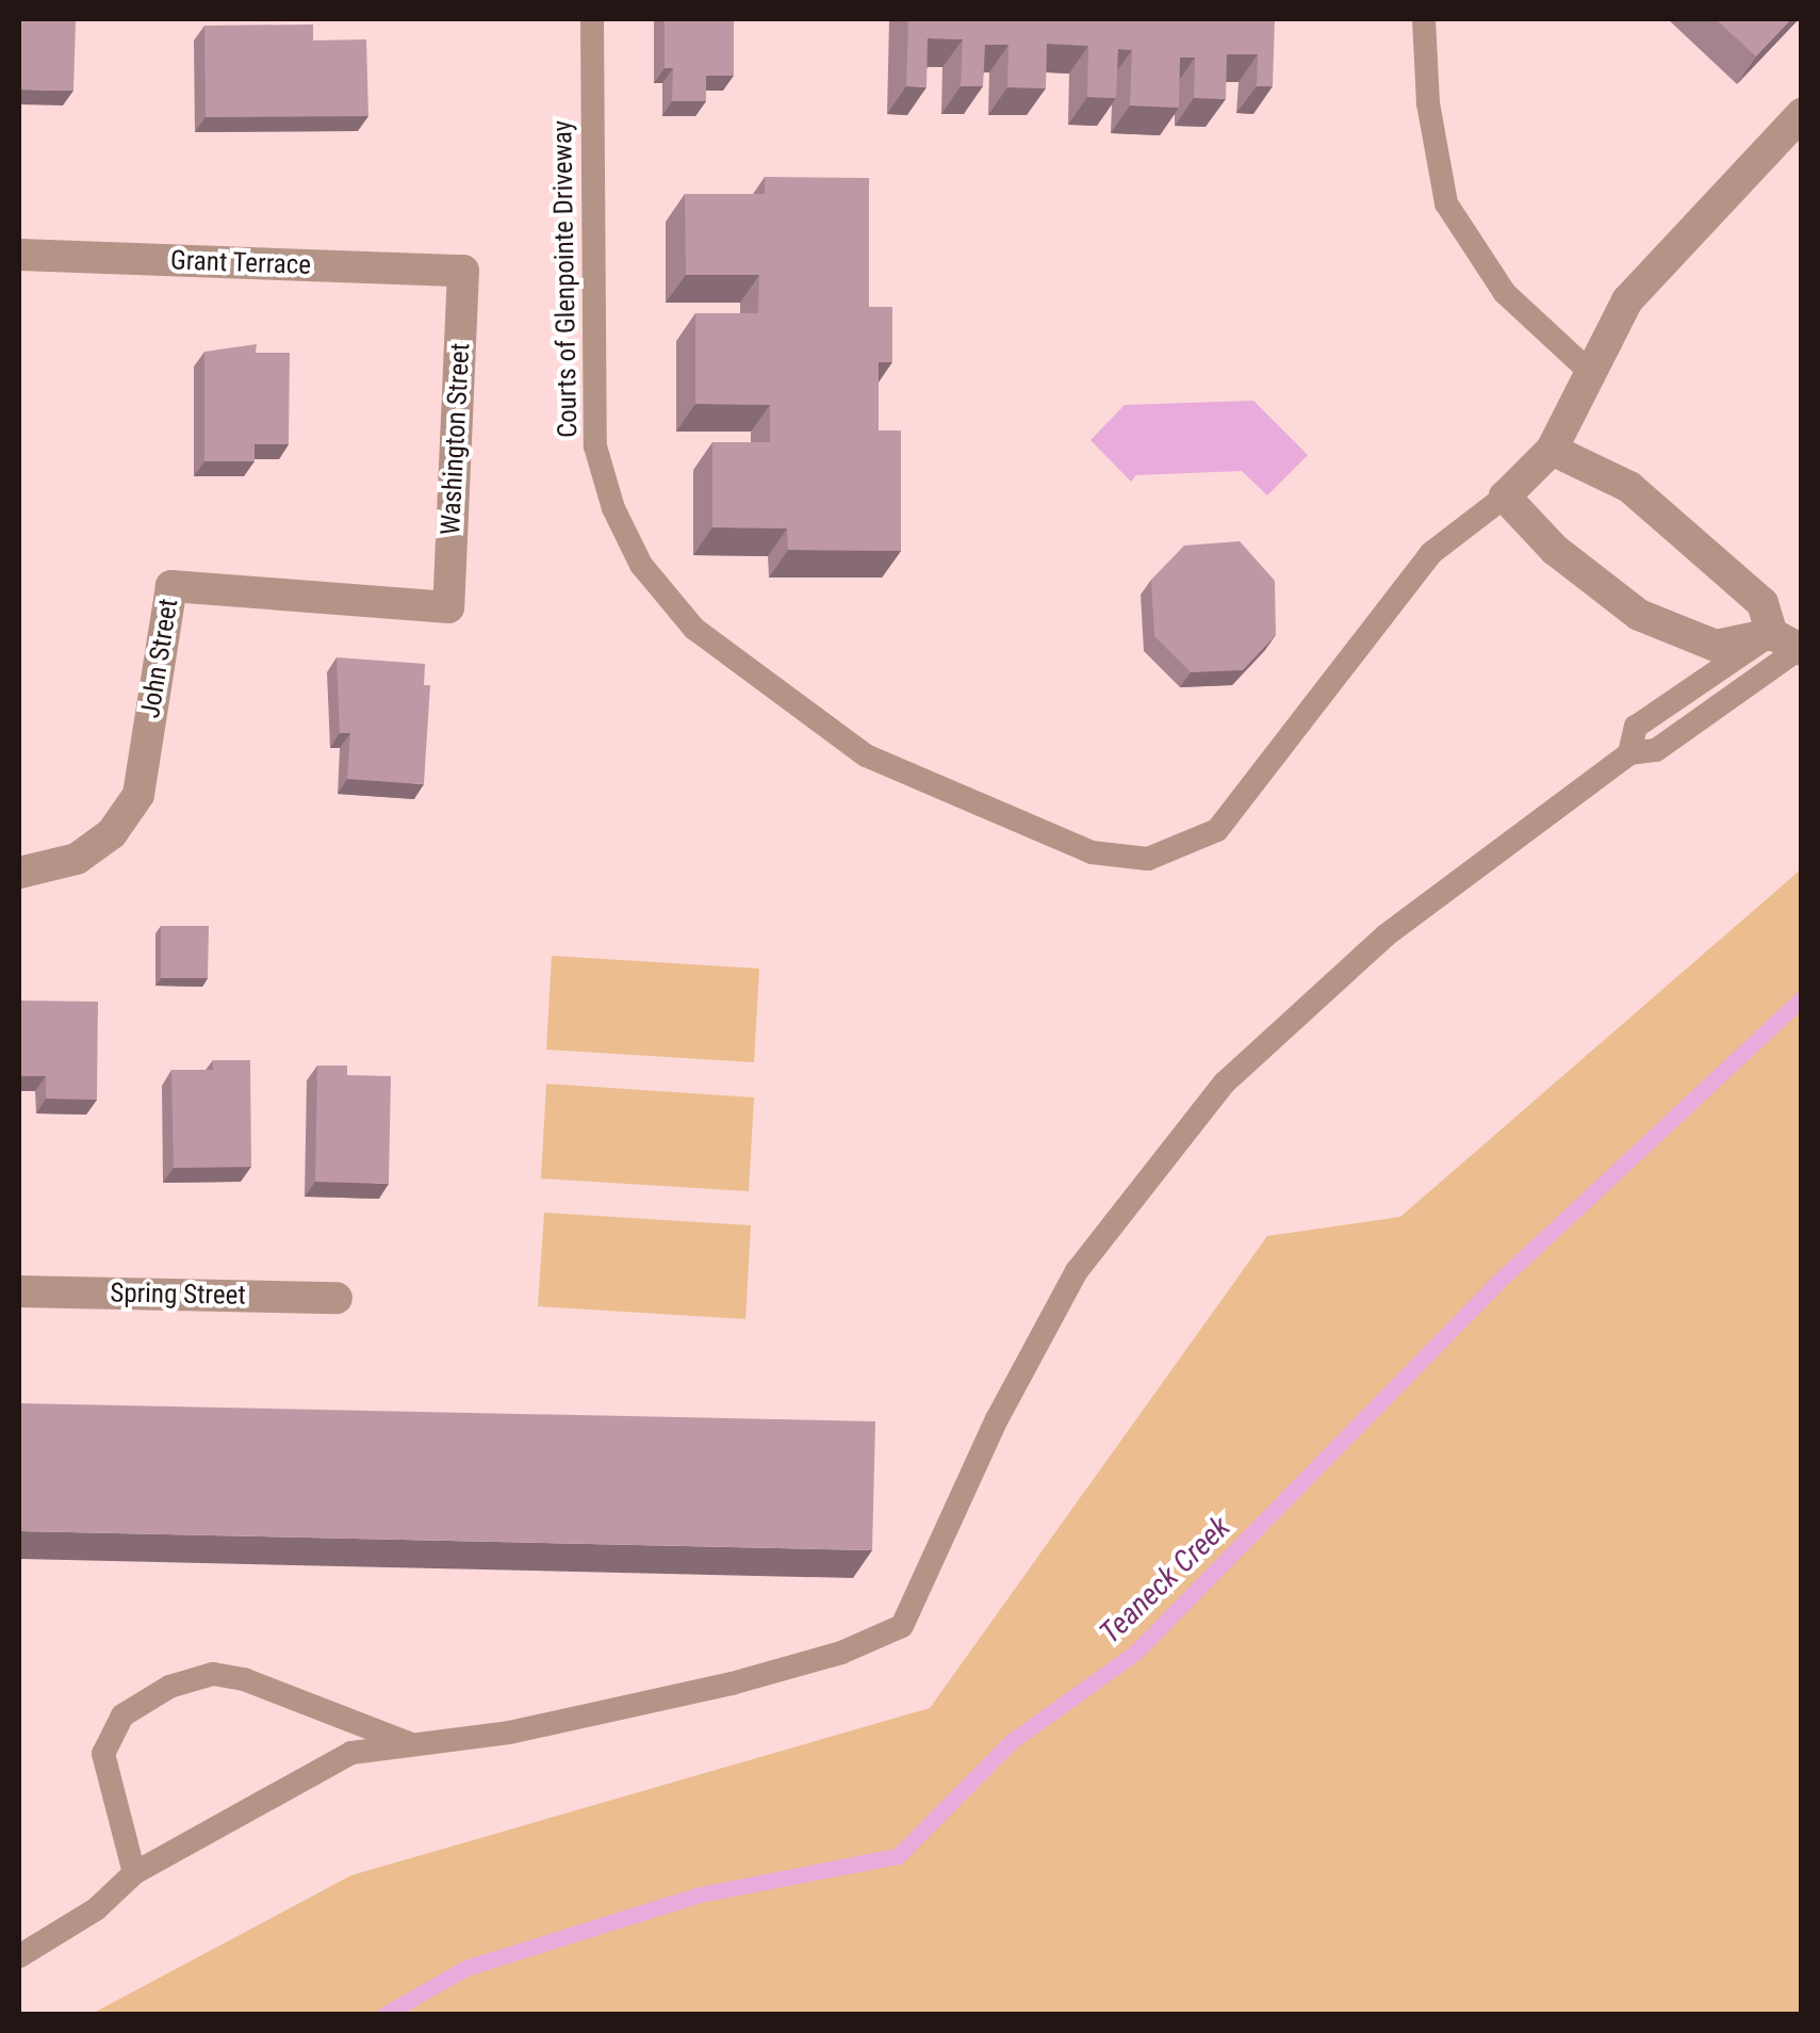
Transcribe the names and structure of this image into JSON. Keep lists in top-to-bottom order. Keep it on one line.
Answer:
{"streets":{"street":["Grant Terrace","Washington Street","John Street","Spring Street"],"lane":["Courts of Glenpointe Driveway"]},"crossings":[["Grant Terrace","Washington Street"],["Washington Street","John Street"]],"water":["Teaneck Creek"]}
